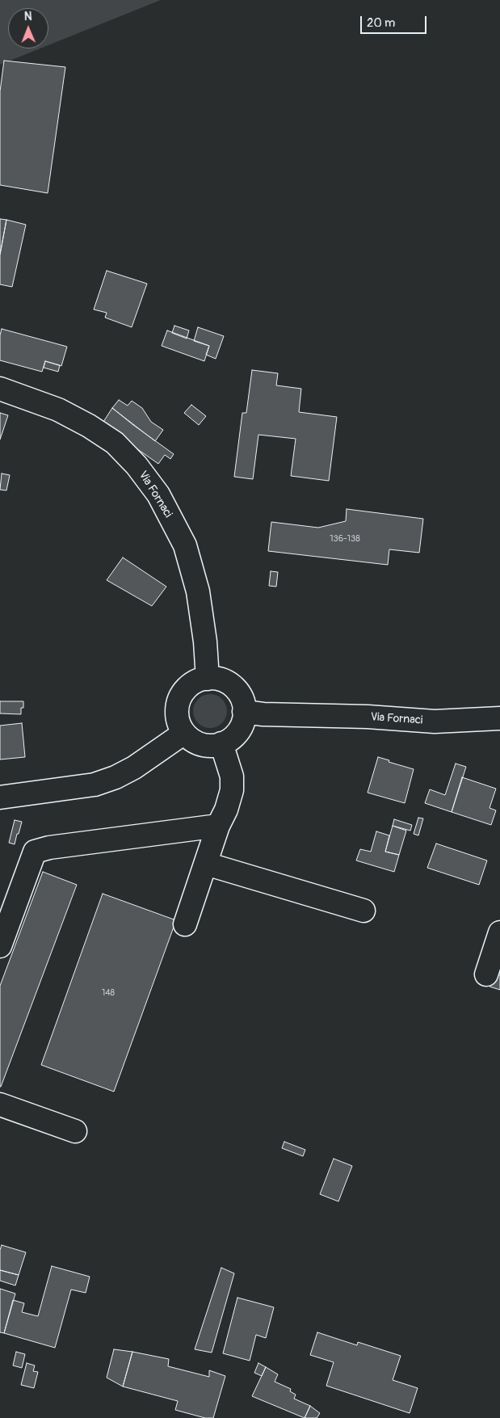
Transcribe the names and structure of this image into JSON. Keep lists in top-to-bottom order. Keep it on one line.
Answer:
{"streets":{"street":["Via Fornaci"]},"house_numbers":["136-138","148"],"scale_bar":"20 m","north":"top"}
